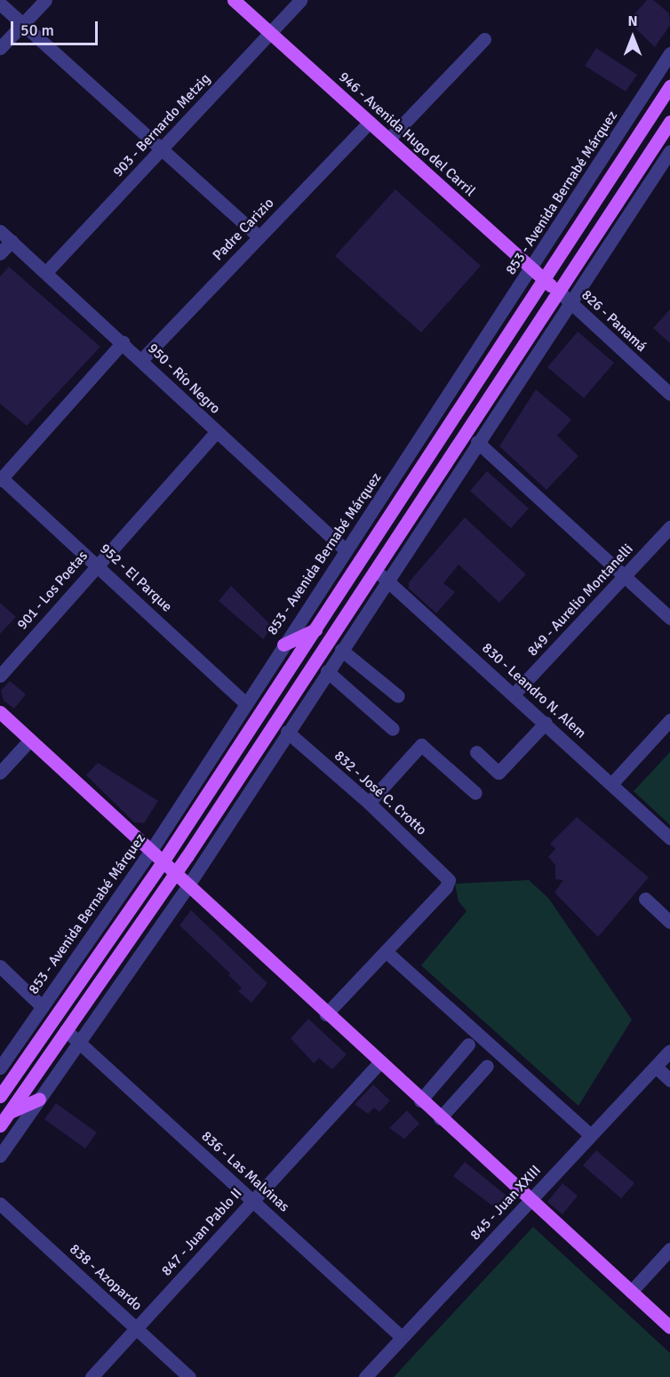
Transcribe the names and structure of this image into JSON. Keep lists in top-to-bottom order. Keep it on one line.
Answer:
{"streets":{"main road":["946 - Avenida Hugo del Carril"],"street":["903 - Bernardo Metzig","853 - Avenida Bernabé Márquez","Padre Carizio","826 - Panamá","950 - Río Negro","952 - El Parque","901 - Los Poetas","849 - Aurelio Montanelli","830 - Leandro N. Alem","832 - José C. Crotto","836 - Las Malvinas","845 - Juan XXIII","847 - Juan Pablo II","838 - Azopardo"]},"crossings":[["903 - Bernardo Metzig","946 - Avenida Hugo del Carril"],["903 - Bernardo Metzig","950 - Río Negro"],["946 - Avenida Hugo del Carril","853 - Avenida Bernabé Márquez"],["946 - Avenida Hugo del Carril","Padre Carizio"],["946 - Avenida Hugo del Carril","826 - Panamá"],["853 - Avenida Bernabé Márquez","950 - Río Negro"],["853 - Avenida Bernabé Márquez","952 - El Parque"],["Padre Carizio","950 - Río Negro"],["950 - Río Negro","901 - Los Poetas"],["952 - El Parque","901 - Los Poetas"],["849 - Aurelio Montanelli","830 - Leandro N. Alem"],["836 - Las Malvinas","845 - Juan XXIII"],["836 - Las Malvinas","847 - Juan Pablo II"],["847 - Juan Pablo II","838 - Azopardo"]],"scale_bar":"50 m","north":"top"}
